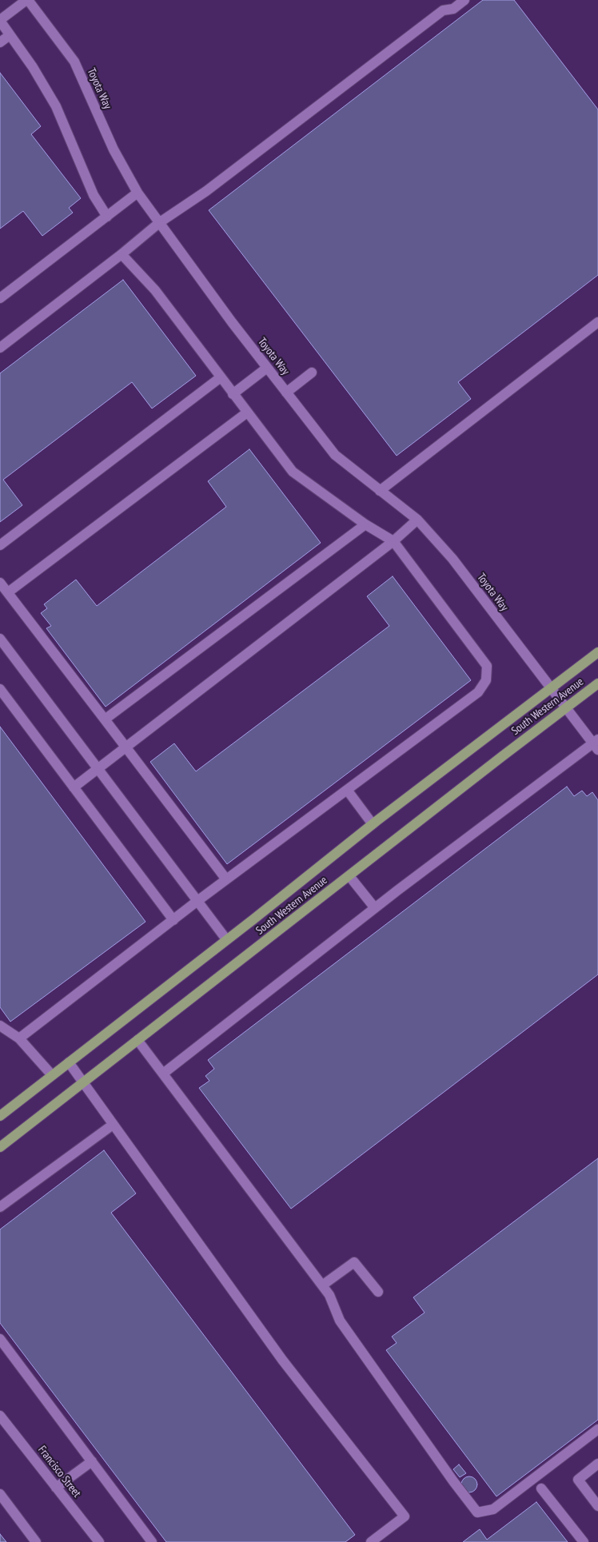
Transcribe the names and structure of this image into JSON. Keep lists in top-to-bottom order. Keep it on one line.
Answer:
{"streets":{"main road":["South Western Avenue"],"street":["Toyota Way","Francisco Street"]},"crossings":[["Toyota Way","South Western Avenue"]]}
